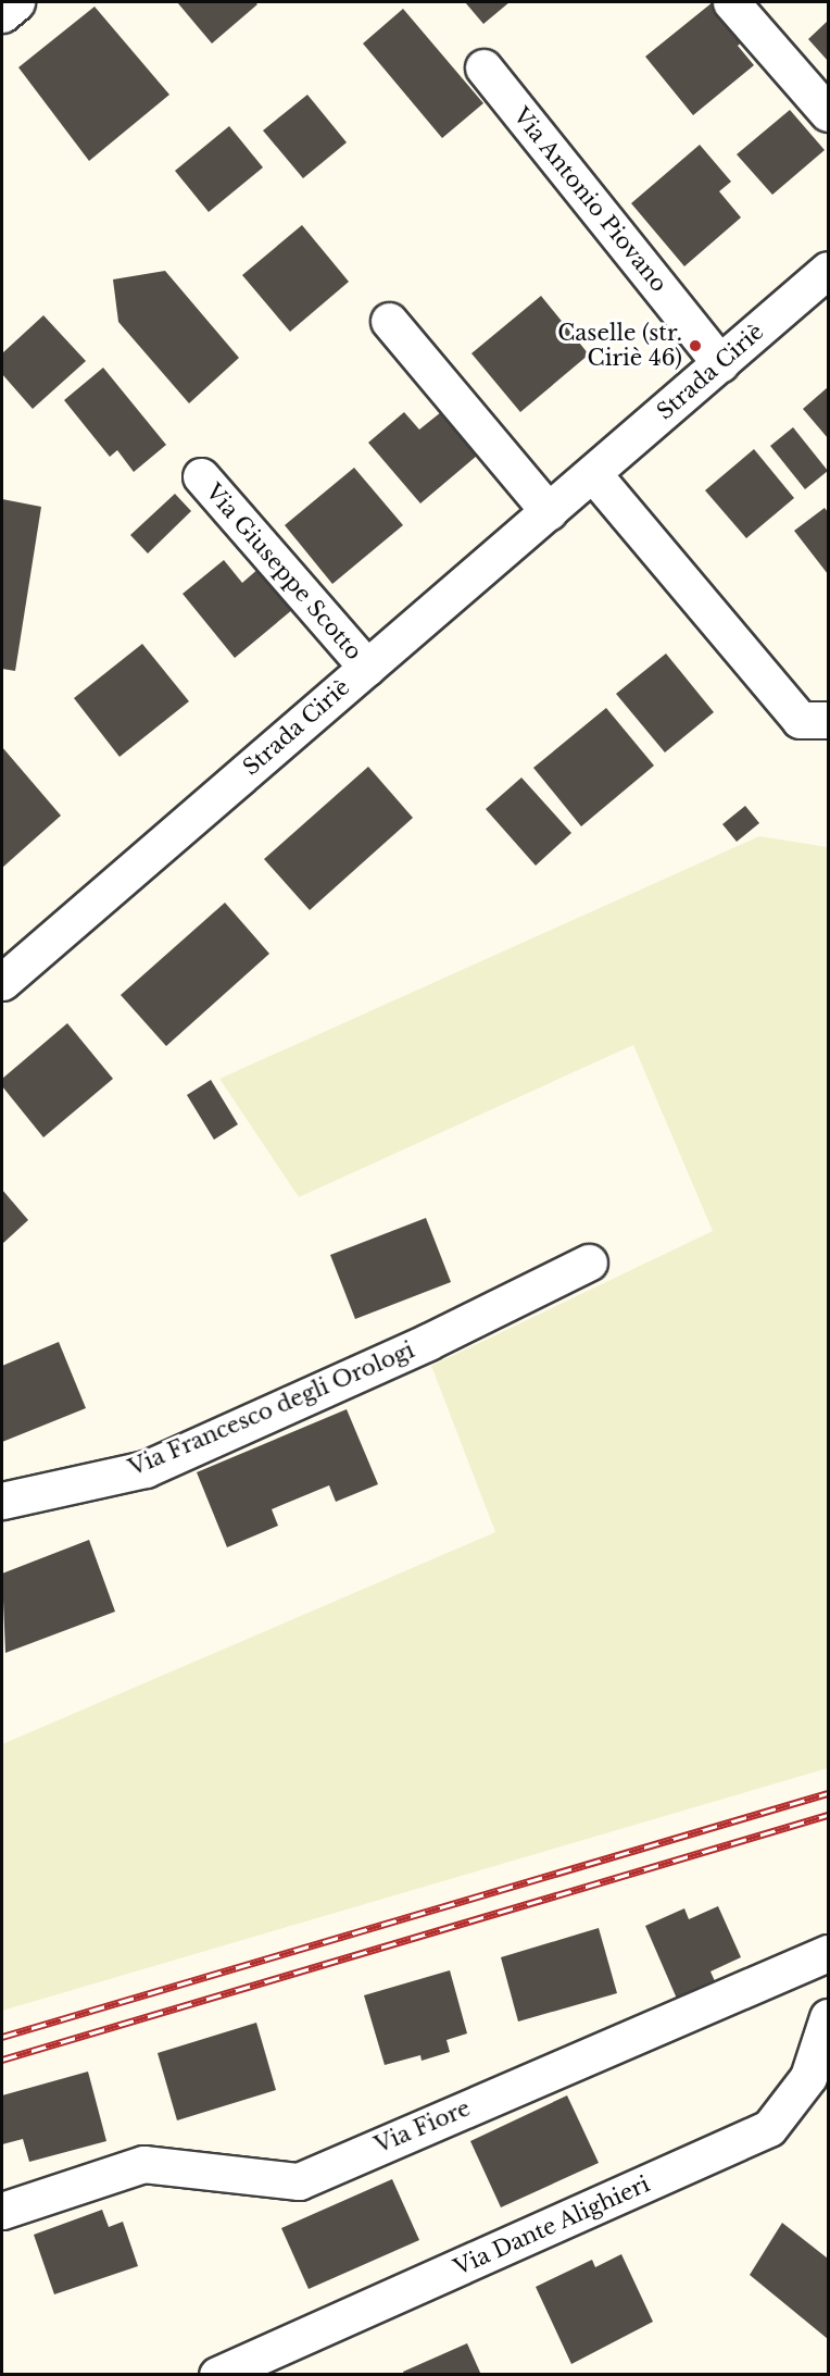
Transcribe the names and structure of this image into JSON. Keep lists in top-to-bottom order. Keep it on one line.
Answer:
{"streets":{"street":["Via Antonio Piovano","Strada Ciriè","Via Giuseppe Scotto","Via Francesco degli Orologi","Via Fiore","Via Dante Alighieri"]},"crossings":[["Via Antonio Piovano","Strada Ciriè"],["Strada Ciriè","Via Giuseppe Scotto"]],"places":["Caselle (str. Ciriè 46)"]}
